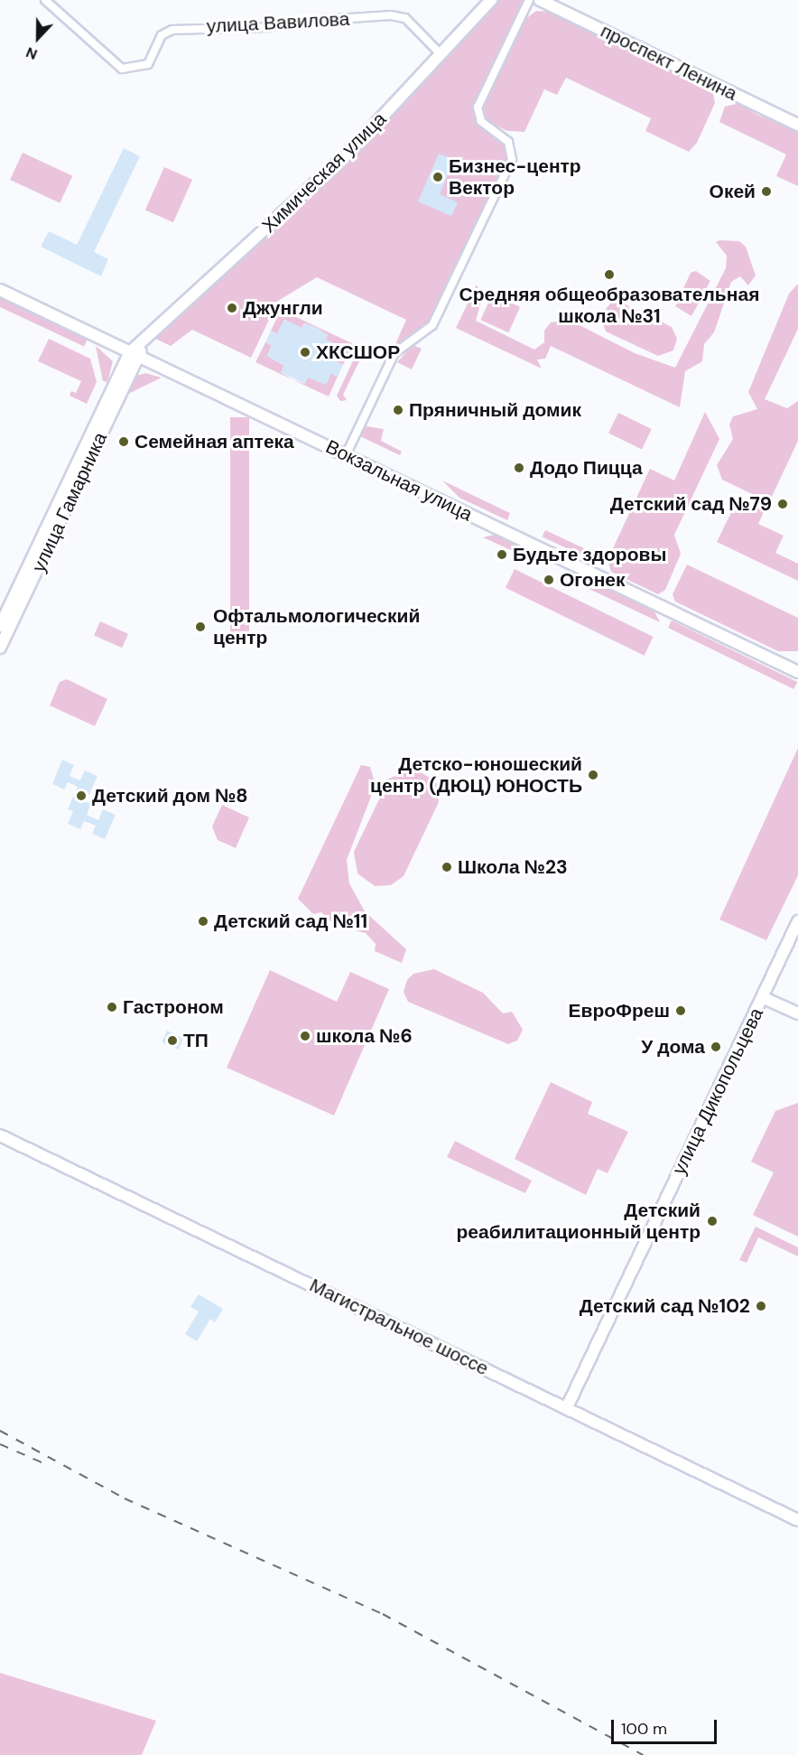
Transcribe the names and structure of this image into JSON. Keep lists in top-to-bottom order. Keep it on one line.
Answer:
{"streets":{"main road":["проспект Ленина","Химическая улица","Вокзальная улица","улица Гамарника","улица Дикопольцева","Магистральное шоссе"],"street":["улица Вавилова"]},"crossings":[["улица Вавилова","Химическая улица"],["Химическая улица","Вокзальная улица"],["Химическая улица","улица Гамарника"],["Вокзальная улица","улица Гамарника"],["улица Дикопольцева","Магистральное шоссе"]],"places":["Бизнес-центр Вектор","Окей","Средняя общеобразовательная школа №31","Джунгли","ХКСШОР","Пряничный домик","Семейная аптека","Додо Пицца","Детский сад №79","Будьте здоровы","Огонек","Офтальмологический центр","Детско-юношеский центр (ДЮЦ) ЮНОСТЬ","Детский дом №8","Школа №23","Детский сад №11","Гастроном","ЕвроФреш","школа №6","ТП","У дома","Детский реабилитационный центр","Детский сад №102"],"scale_bar":"100 m","north":"bottom"}
